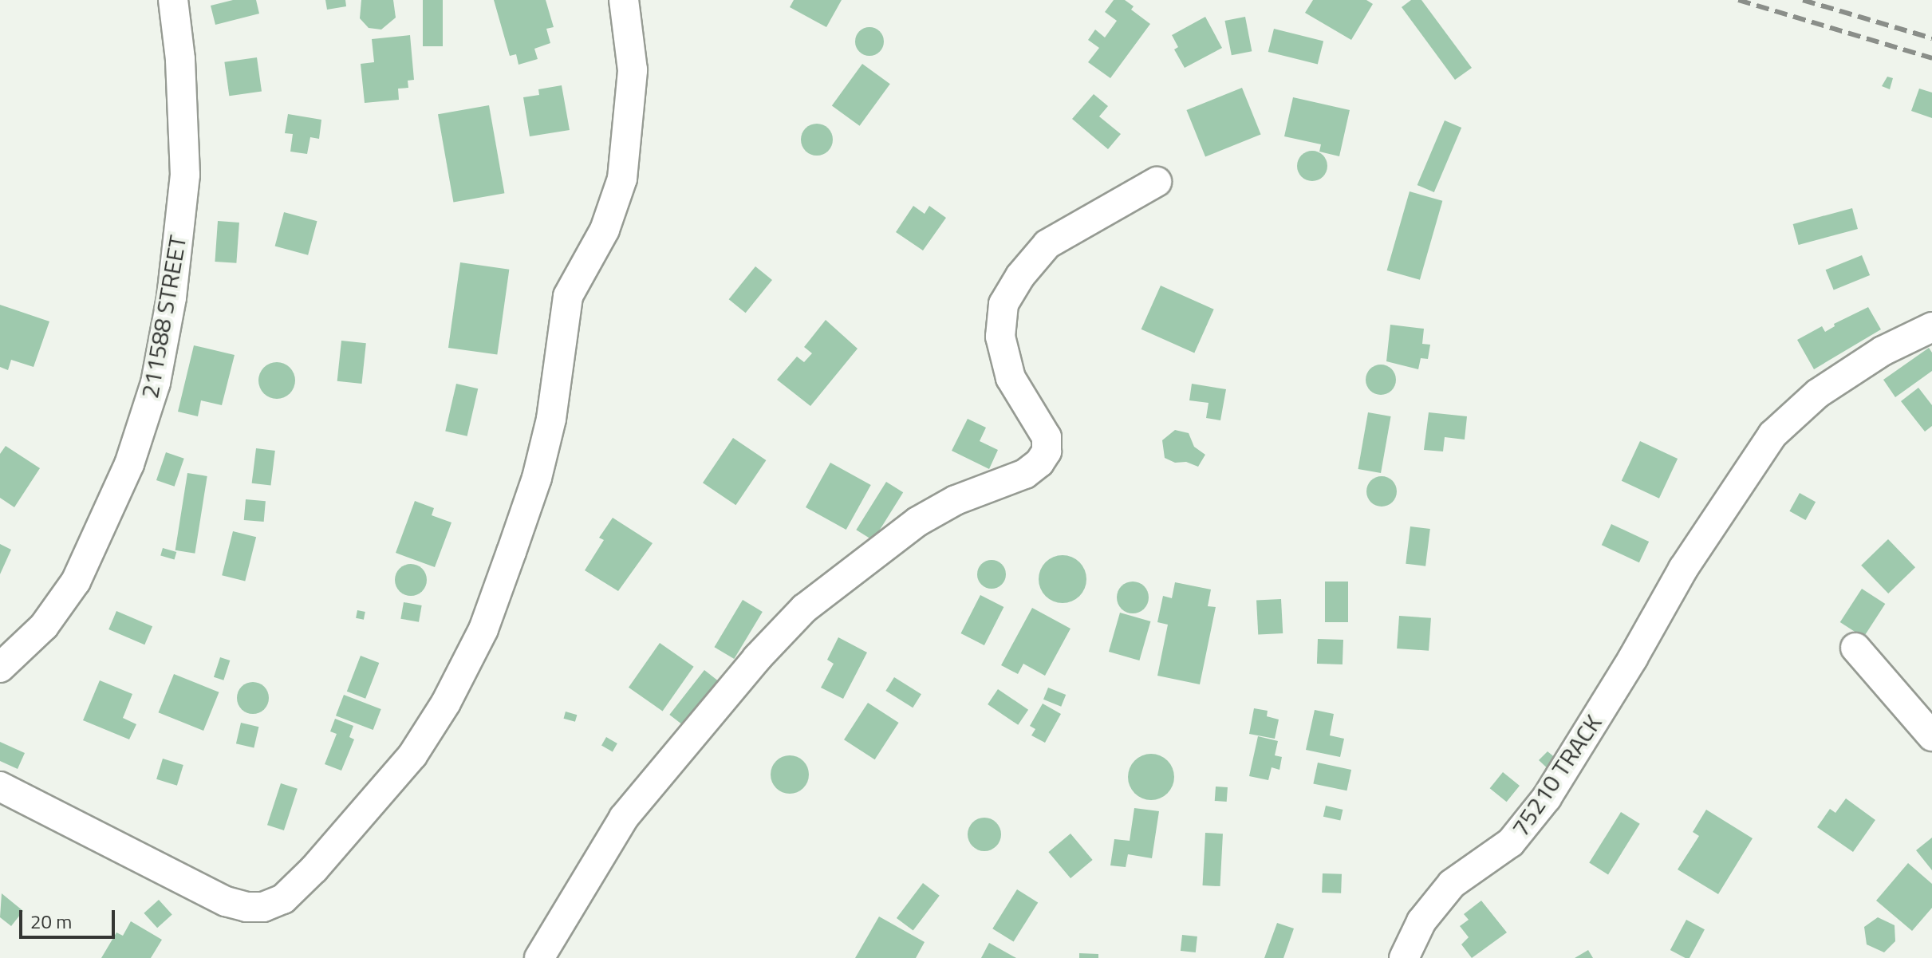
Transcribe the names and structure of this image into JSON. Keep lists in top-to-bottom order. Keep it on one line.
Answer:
{"streets":{"street":["211588 STREET","75210 TRACK"]},"scale_bar":"20 m"}
